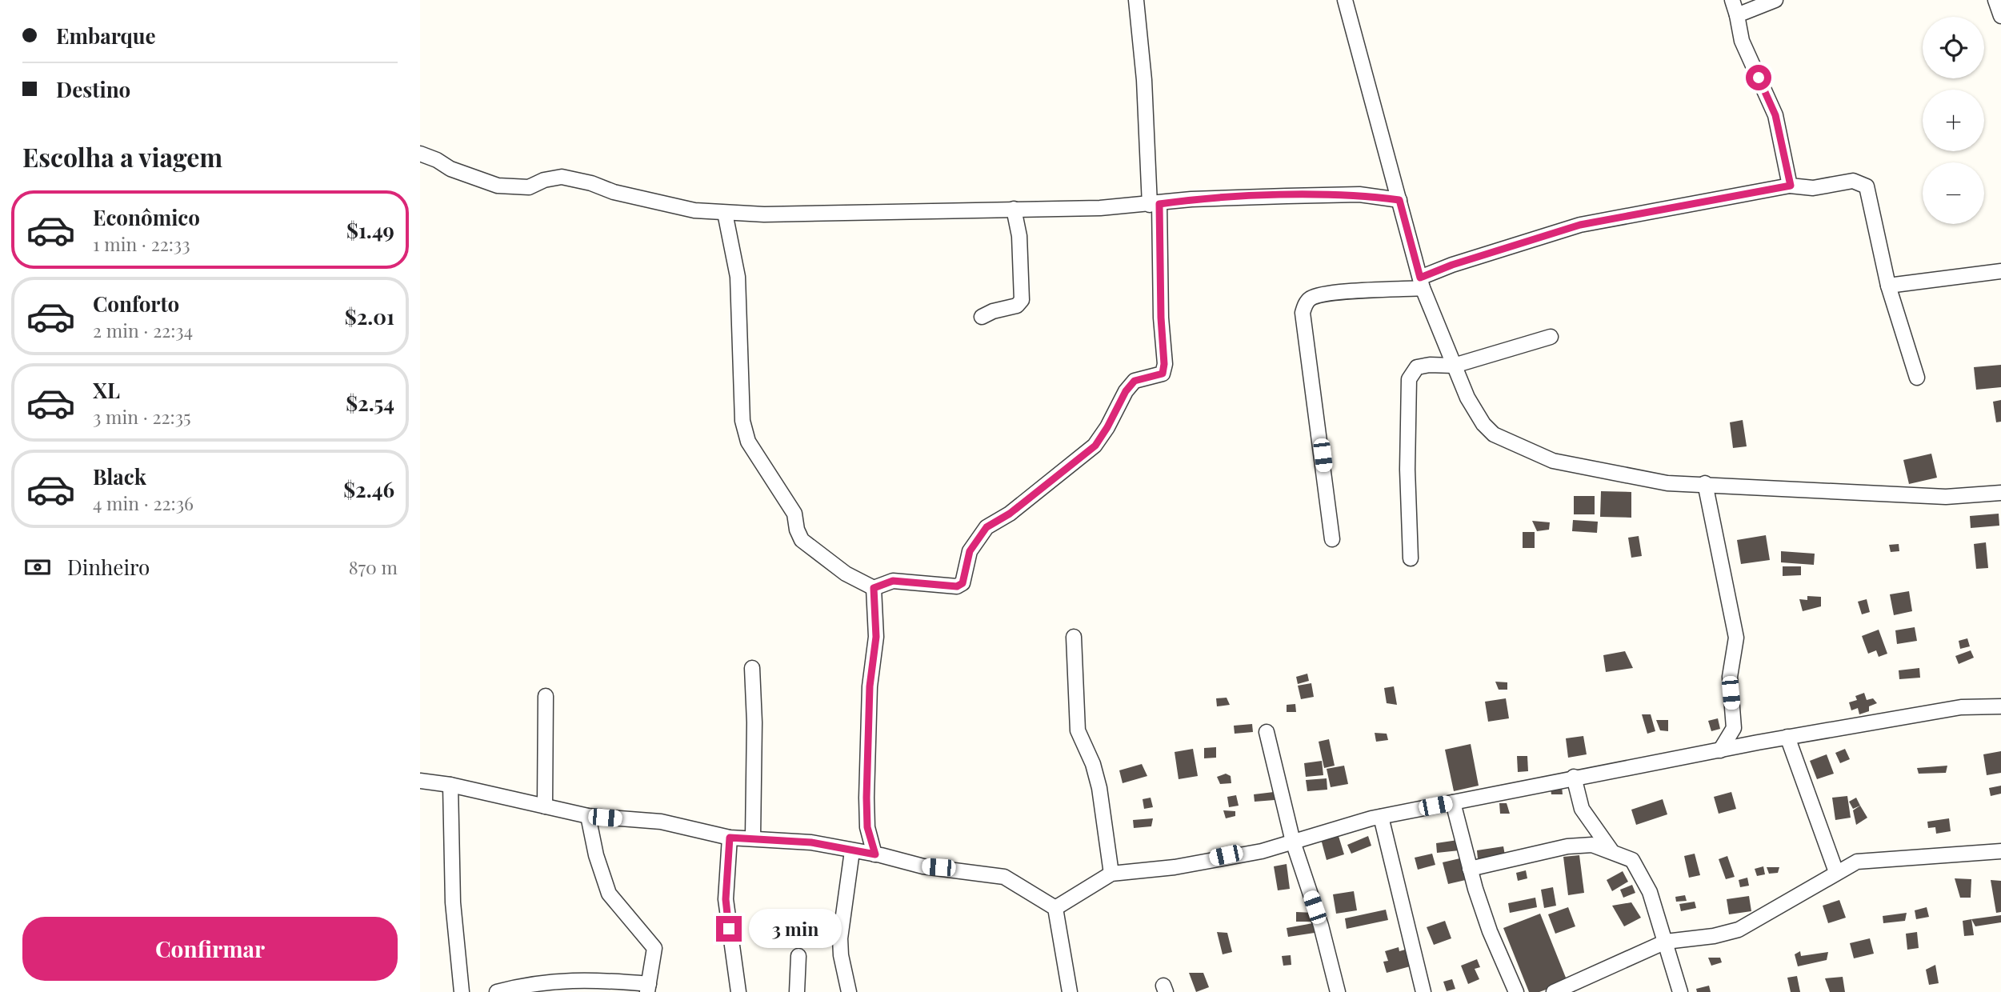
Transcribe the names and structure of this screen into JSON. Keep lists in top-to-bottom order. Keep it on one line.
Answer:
{"page":{"banner":["Embarque","Destino"],"map_buttons":["+","−"],"heading":"Escolha a viagem","list":[{"name":"Econômico","note":"1 min · 22:33","value":"$1.49"},{"name":"Conforto","note":"2 min · 22:34","value":"$2.01"},{"name":"XL","note":"3 min · 22:35","value":"$2.54"},{"name":"Black","note":"4 min · 22:36","value":"$2.46"}],"pay":["Dinheiro","870 m"],"buttons":"Confirmar","bubble":"3 min"}}
